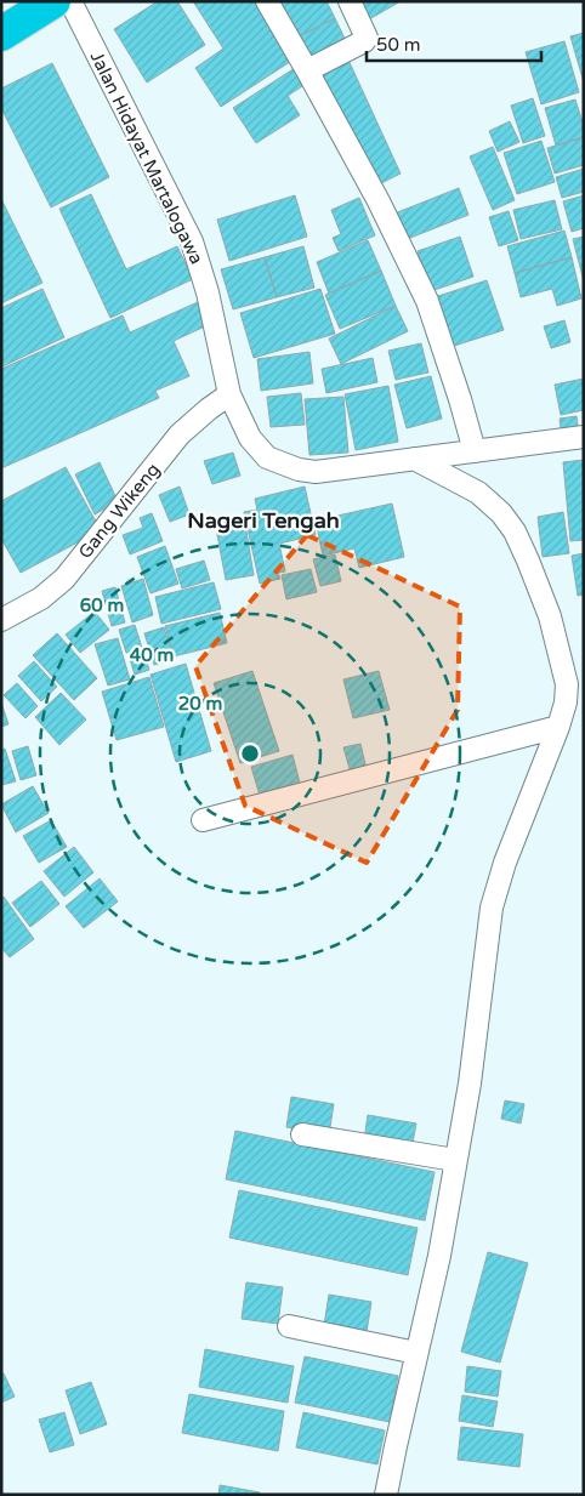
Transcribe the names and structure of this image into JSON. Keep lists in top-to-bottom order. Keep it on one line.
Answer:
{"streets":{"street":["Jalan Hidayat Martalogawa","Gang Wikeng"]},"crossings":[["Jalan Hidayat Martalogawa","Gang Wikeng"]],"districts":["Nageri Tengah"],"scale_bar":"50 m","rings":["60 m","40 m","20 m"]}
